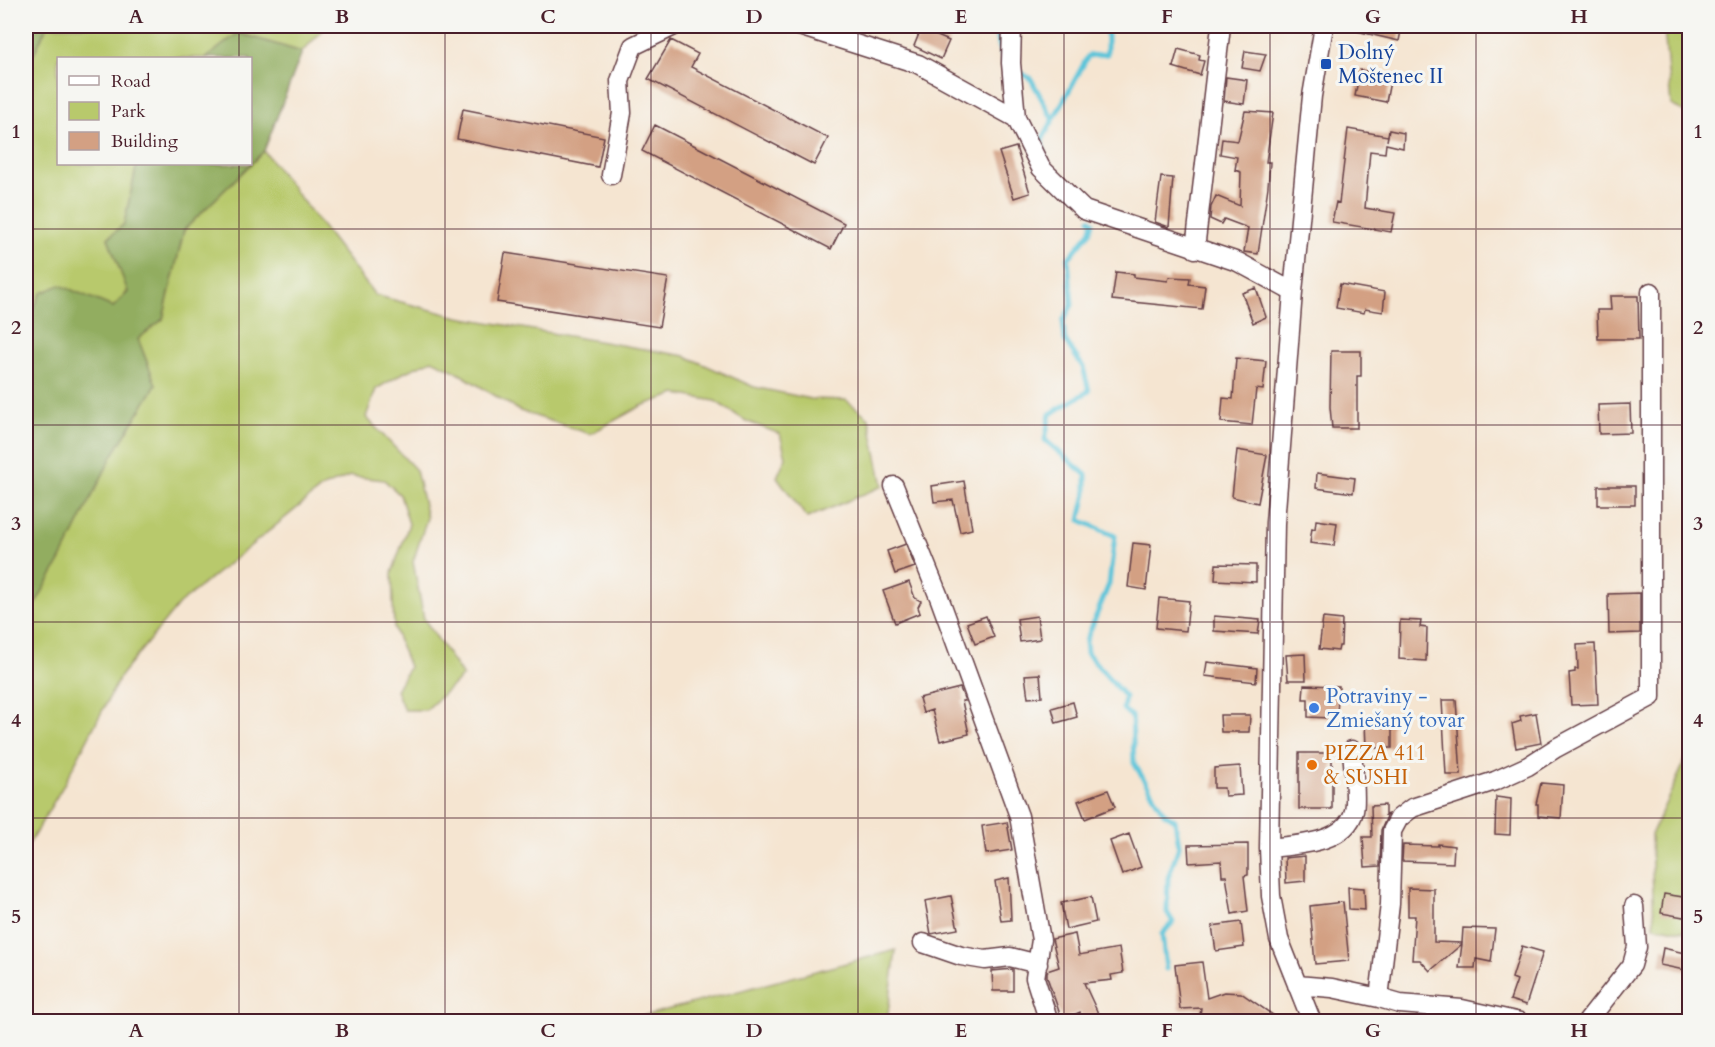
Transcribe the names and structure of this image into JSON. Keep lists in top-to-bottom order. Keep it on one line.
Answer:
{"places":{"transit":["Dolný Moštenec II"],"other":["Potraviny - Zmiešaný tovar","PIZZA 411 & SUSHI"]},"legend":["Road","Park","Building"],"grid":{"columns":["A","B","C","D","E","F","G","H"],"rows":["1","2","3","4","5"]}}
